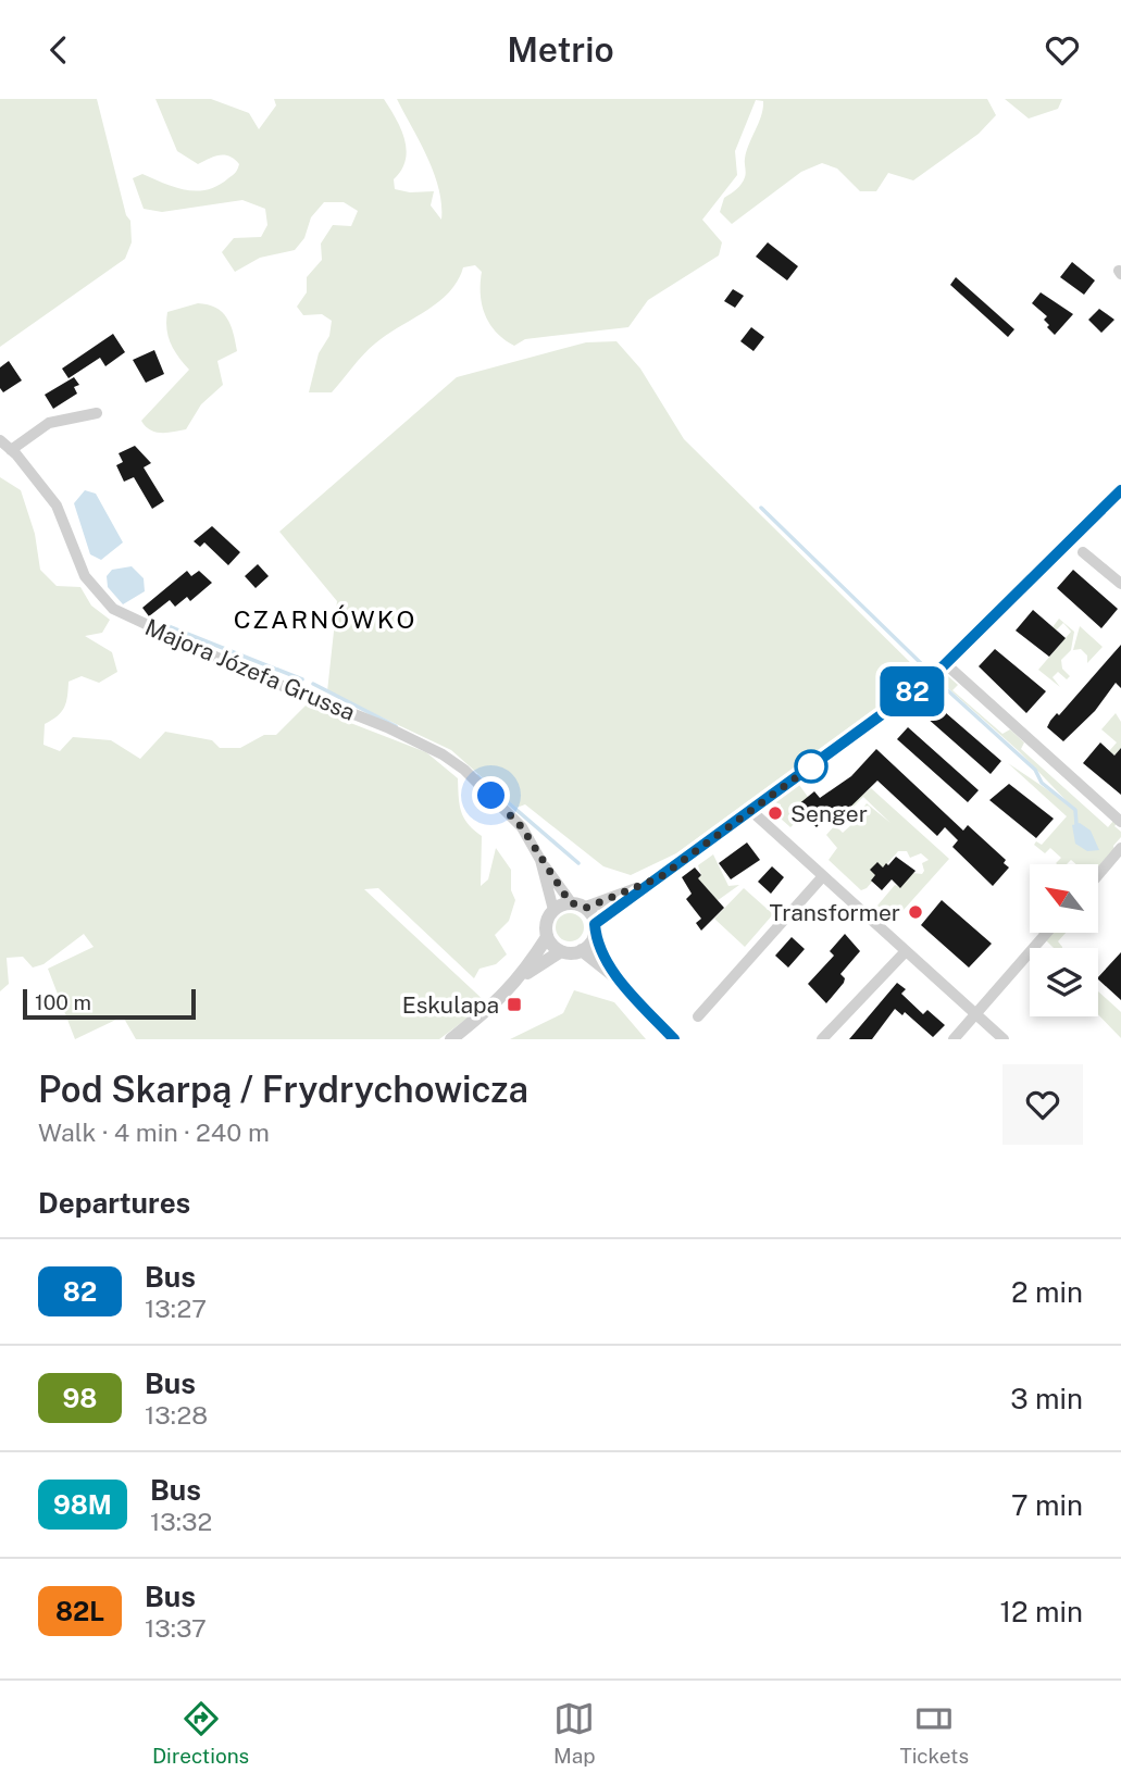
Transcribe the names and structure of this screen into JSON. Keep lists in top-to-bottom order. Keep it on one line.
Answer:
{"streets":{"street":["Majora Józefa Grussa"]},"districts":["CZARNÓWKO"],"places":{"other":["Senger","Transformer"],"transit":["Eskulapa"]},"lines":["bus line 82"],"scale_bar":"100 m","north":"top left","page":{"header":"Metrio","on_map":"82","scale":"100 m","heading":[["Pod Skarpą / Frydrychowicza","Walk · 4 min · 240 m"],"Departures"],"list":[{"mark":"82","name":"Bus","note":"13:27","value":"2 min"},{"mark":"98","name":"Bus","note":"13:28","value":"3 min"},{"mark":"98M","name":"Bus","note":"13:32","value":"7 min"},{"mark":"82L","name":"Bus","note":"13:37","value":"12 min"}],"tabs":["Directions","Map","Tickets"]}}
